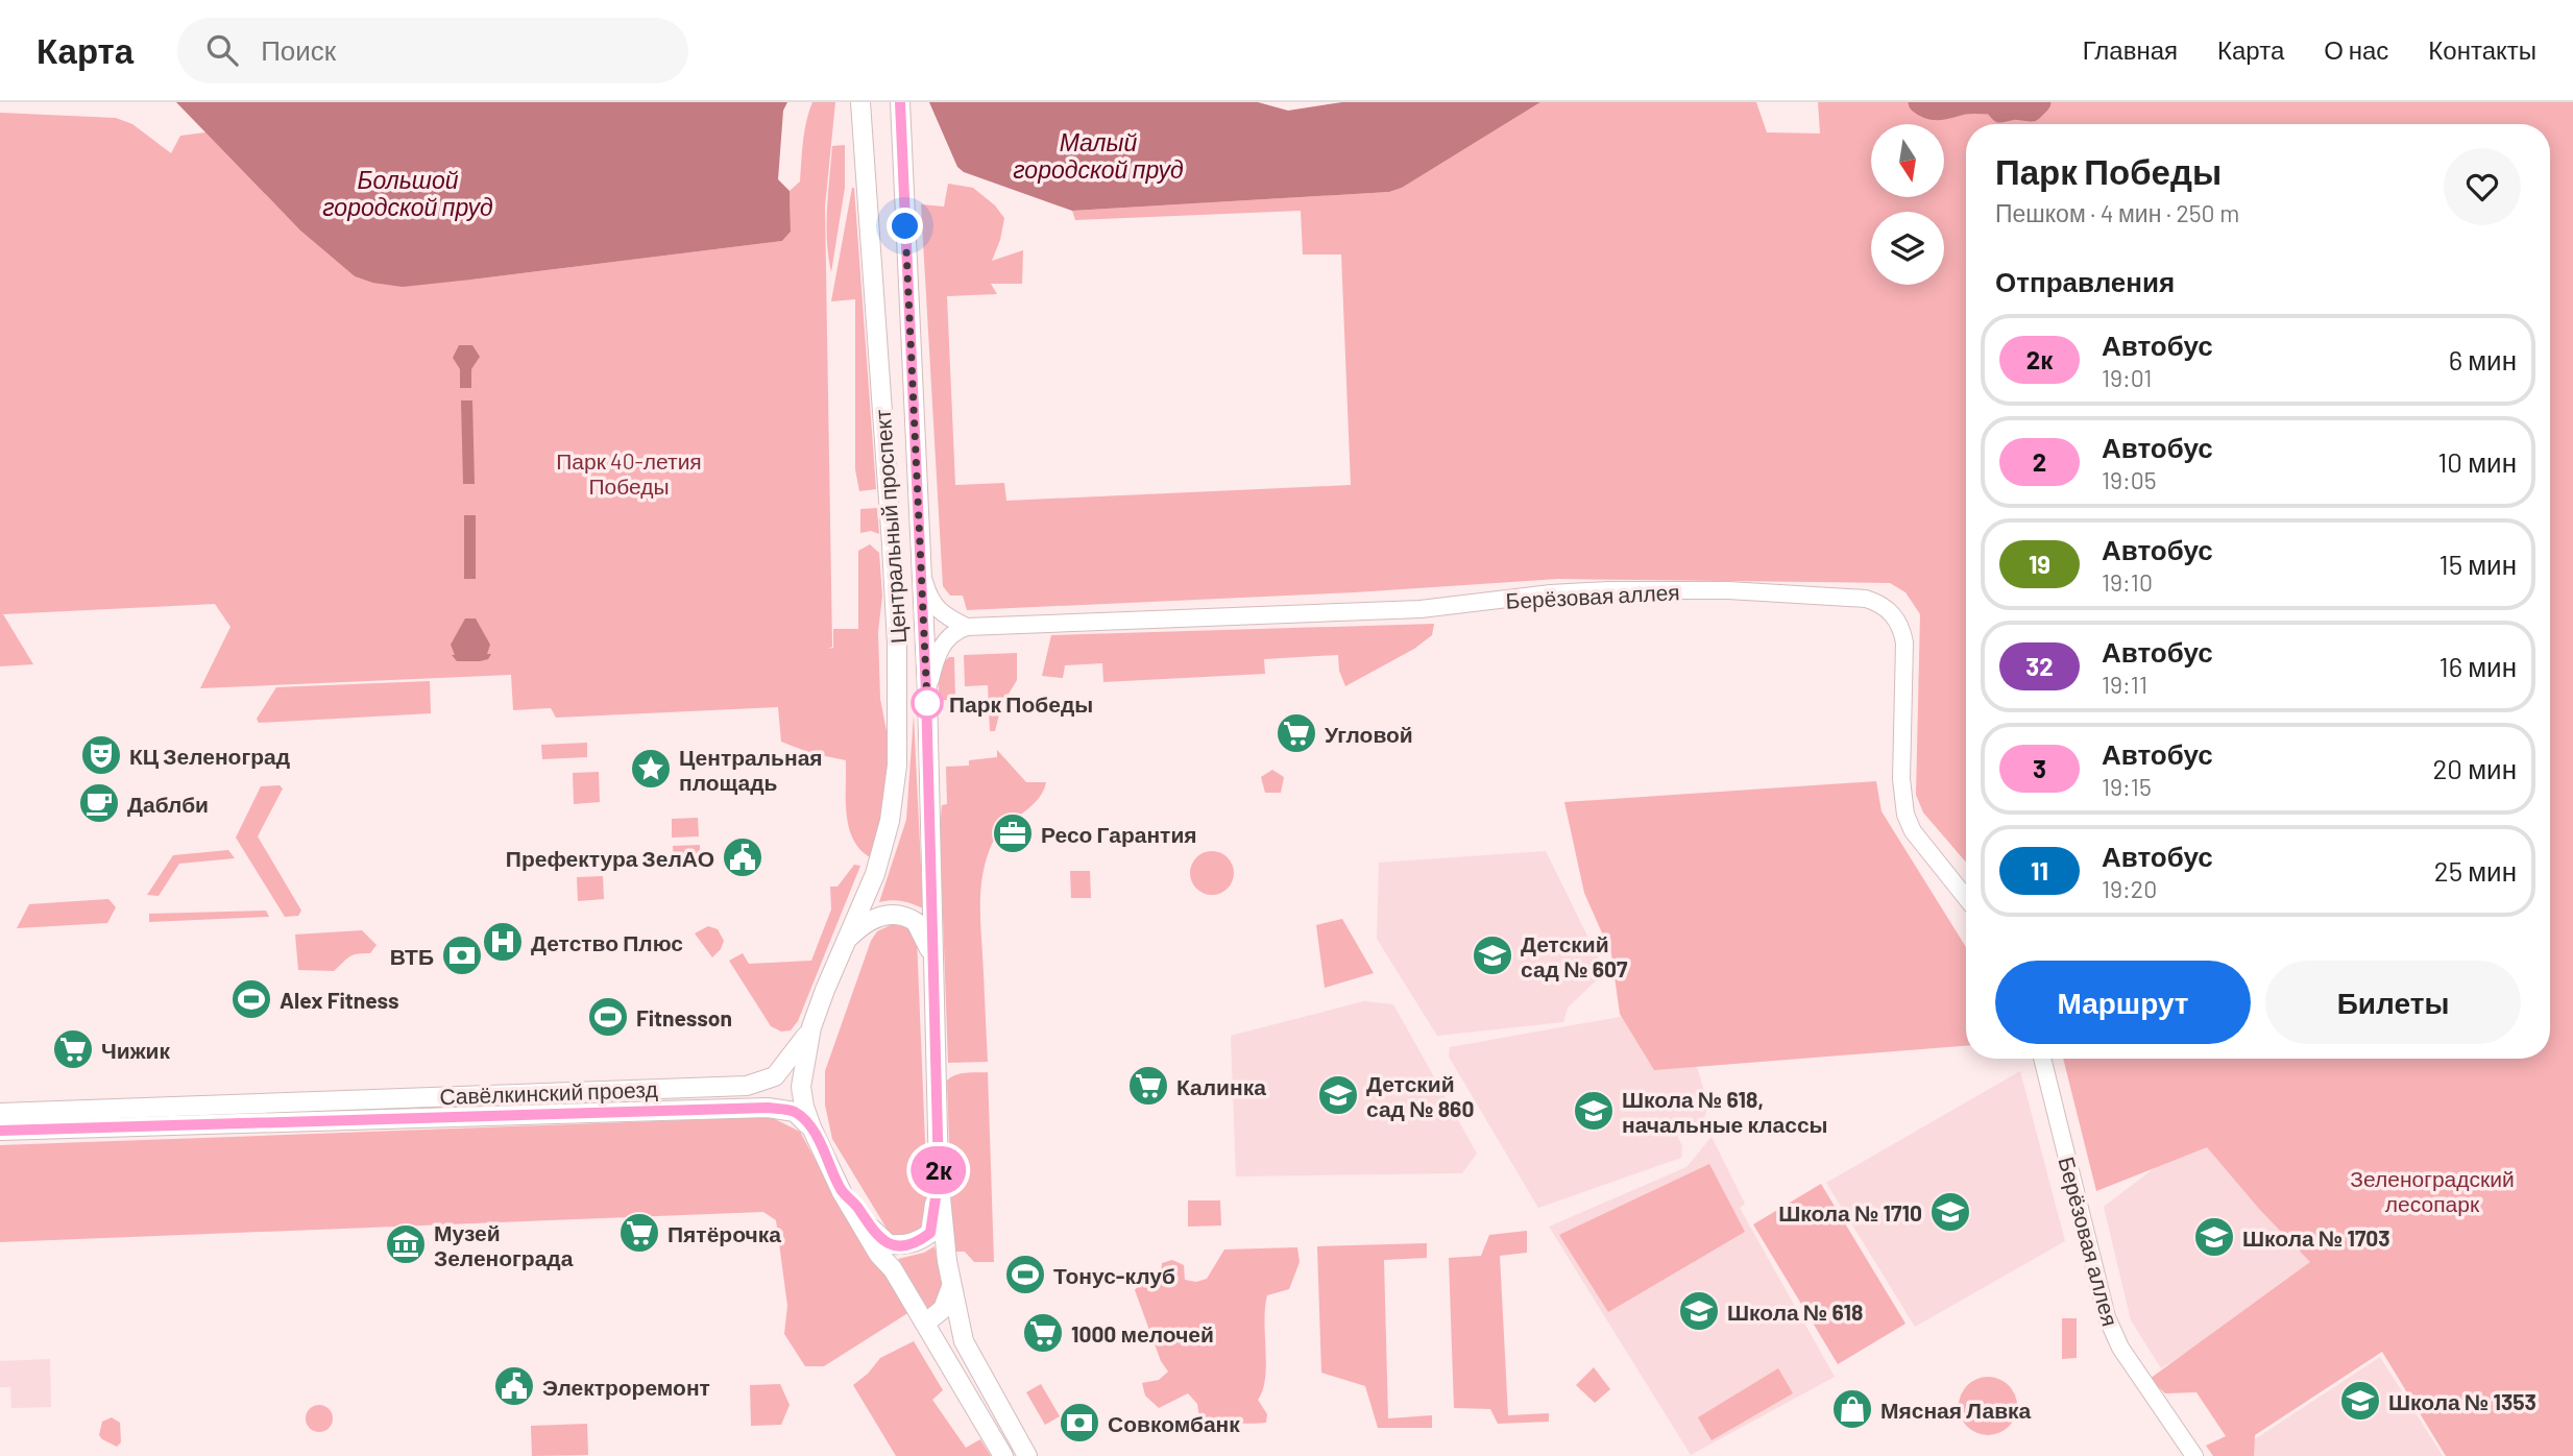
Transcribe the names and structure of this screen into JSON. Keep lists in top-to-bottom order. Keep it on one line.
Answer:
{"streets":{"main road":["Центральный проспект","Савёлкинский проезд"],"street":["Берёзовая аллея"]},"crossings":[["Центральный проспект","Савёлкинский проезд"]],"water":["Малый городской пруд","Большой городской пруд"],"parks":["Парк 40-летия Победы","Зеленоградский лесопарк"],"places":{"other":["Парк Победы"],"supermarket":["Угловой","Чижик","Калинка","Пятёрочка","1000 мелочей"],"theatre":["КЦ Зеленоград"],"place":["Центральная площадь"],"cafe":["Даблби"],"office":["Ресо Гарантия"],"public building":["Префектура ЗелАО","Электроремонт"],"hospital":["Детство Плюс"],"bank":["ВТБ","Совкомбанк"],"school or university":["Детский сад № 607","Детский сад № 860","Школа № 618, начальные классы","Школа № 1710","Школа № 1703","Школа № 618","Школа № 1353"],"sports":["Alex Fitness","Fitnesson","Тонус-клуб"],"museum":["Музей Зеленограда"],"shop":["Мясная Лавка"]},"lines":["bus line 2к"],"north":"bottom","page":{"header":"Карта","search":"Поиск","nav":["Главная","Карта","О нас","Контакты"],"on_map":"2к","heading":[["Парк Победы","Пешком · 4 мин · 250 m"],"Отправления"],"list":[{"mark":"2к","name":"Автобус","note":"19:01","value":"6 мин"},{"mark":"2","name":"Автобус","note":"19:05","value":"10 мин"},{"mark":"19","name":"Автобус","note":"19:10","value":"15 мин"},{"mark":"32","name":"Автобус","note":"19:11","value":"16 мин"},{"mark":"3","name":"Автобус","note":"19:15","value":"20 мин"},{"mark":"11","name":"Автобус","note":"19:20","value":"25 мин"}],"buttons":["Маршрут","Билеты"]}}
